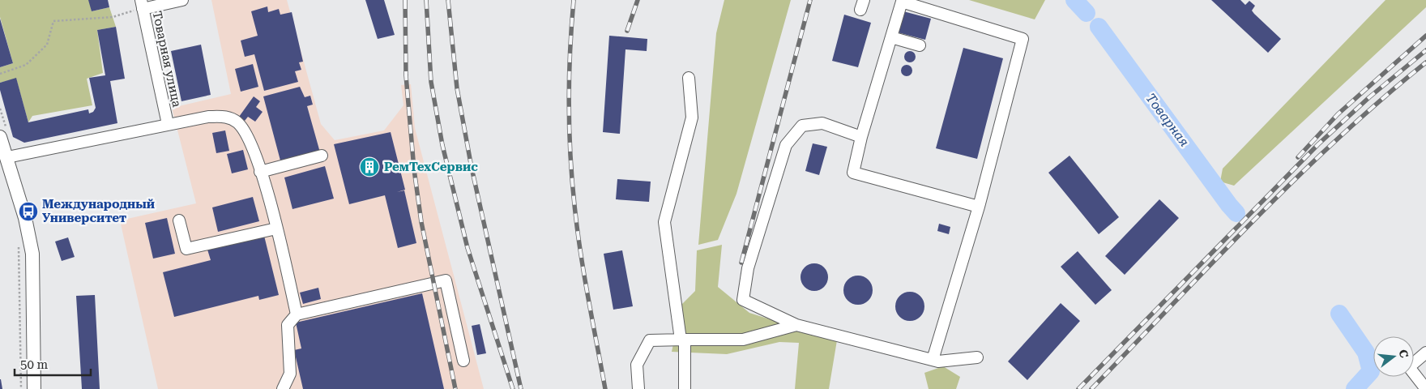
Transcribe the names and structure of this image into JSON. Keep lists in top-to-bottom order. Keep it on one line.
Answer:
{"streets":{"street":["Товарная улица"]},"water":["Товарная"],"places":{"building":["РемТехСервис"],"bus stop":["Международный Университет"]},"scale_bar":"50 m","north":"right"}
